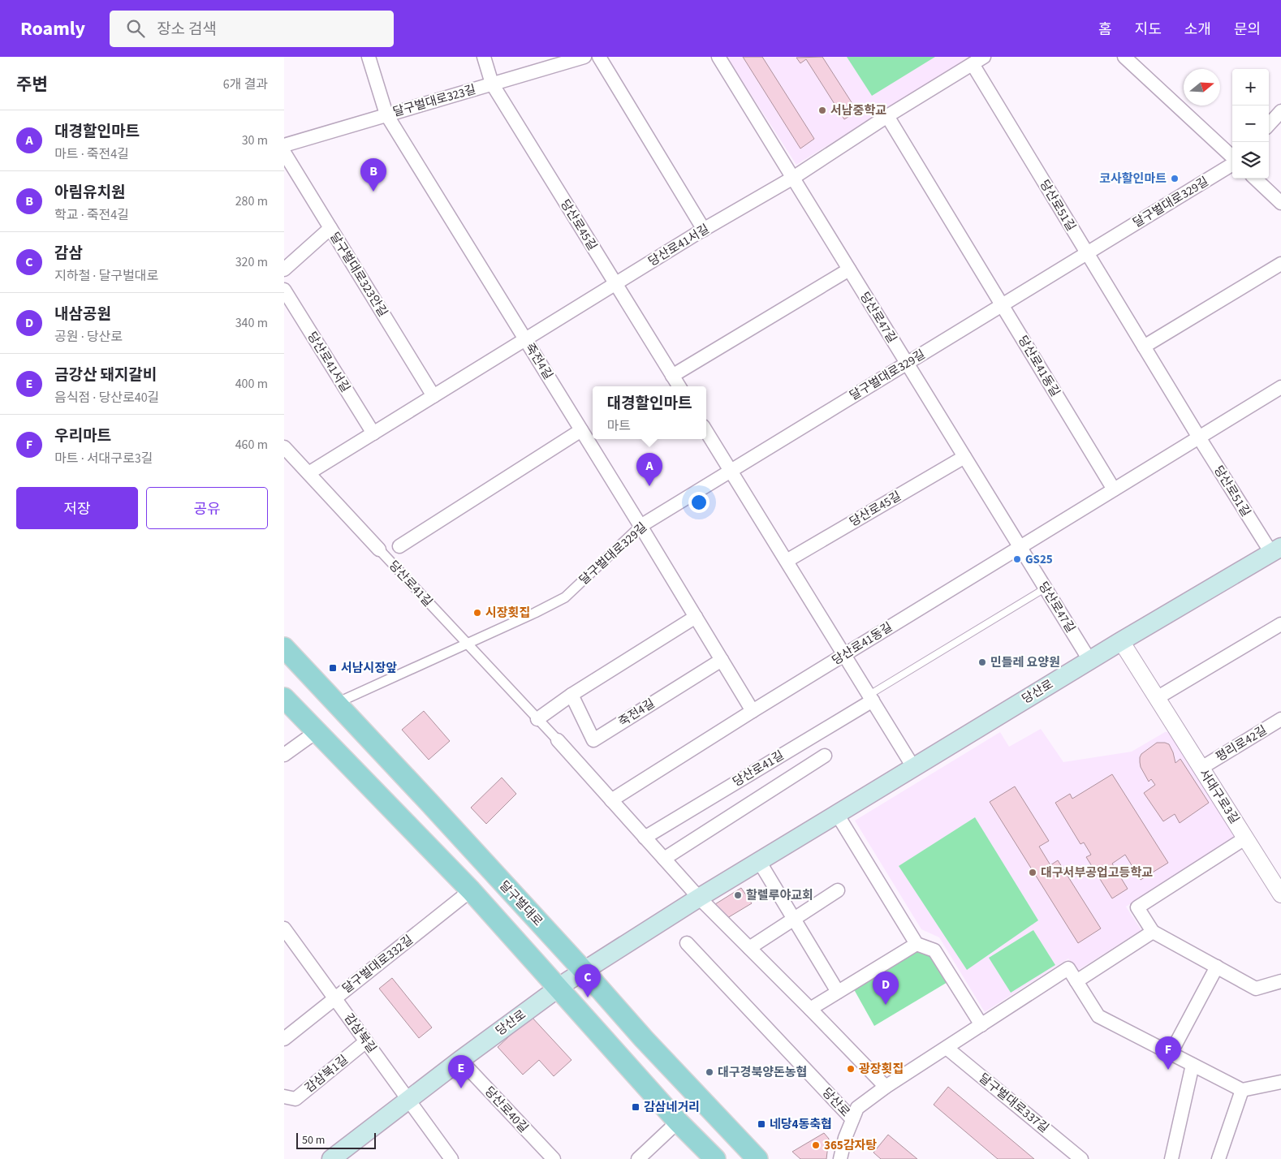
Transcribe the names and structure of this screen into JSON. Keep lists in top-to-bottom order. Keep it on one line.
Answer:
{"streets":{"main road":["당산로","달구벌대로"],"street":["달구벌대로323길","달구벌대로329길","당산로51길","당산로45길","당산로41서길","달구벌대로323안길","당산로47길","죽전4길","당산로41동길","당산로41길","평리로42길","서대구로3길","달구벌대로332길","감삼북길","감삼북1길","달구벌대로337길","당산로40길"]},"crossings":[["달구벌대로323길","당산로45길"],["달구벌대로323길","죽전4길"],["달구벌대로329길","당산로51길"],["달구벌대로329길","당산로47길"],["달구벌대로329길","죽전4길"],["달구벌대로329길","당산로41동길"],["달구벌대로329길","당산로41길"],["달구벌대로329길","달구벌대로"],["당산로51길","당산로41서길"],["당산로51길","당산로41동길"],["당산로51길","당산로"],["당산로45길","당산로41서길"],["당산로45길","당산로47길"],["당산로41서길","달구벌대로323안길"],["당산로41서길","당산로47길"],["당산로41서길","죽전4길"],["당산로41서길","당산로41길"],["당산로47길","당산로41동길"],["당산로47길","당산로"],["죽전4길","당산로41동길"],["죽전4길","당산로41길"],["당산로41동길","당산로41길"],["당산로41길","당산로"],["당산로","서대구로3길"],["당산로","달구벌대로"],["당산로","감삼북길"],["당산로","당산로40길"],["평리로42길","서대구로3길"],["달구벌대로332길","감삼북길"],["감삼북길","감삼북1길"]],"places":{"other":["서남중학교","코사할인마트","GS25","시장횟집","민들레 요양원","대구서부공업고등학교","할렐루야교회","광장횟집","대구경북양돈농협","365감자탕"],"transit":["서남시장앞","감삼네거리","네당4동축협"]},"scale_bar":"50 m","north":"right","page":{"header":"Roamly","search":"장소 검색","nav":["홈","지도","소개","문의"],"heading":["주변","6개 결과"],"map_buttons":["+","−"],"list":[{"mark":"A","name":"대경할인마트","note":"마트 · 죽전4길","value":"30 m"},{"mark":"B","name":"아림유치원","note":"학교 · 죽전4길","value":"280 m"},{"mark":"C","name":"감삼","note":"지하철 · 달구벌대로","value":"320 m"},{"mark":"D","name":"내삼공원","note":"공원 · 당산로","value":"340 m"},{"mark":"E","name":"금강산 돼지갈비","note":"음식점 · 당산로40길","value":"400 m"},{"mark":"F","name":"우리마트","note":"마트 · 서대구로3길","value":"460 m"}],"pins":["B","A","C","D","F","E"],"popup":["대경할인마트","마트"],"buttons":["저장","공유"],"scale":"50 m"}}
